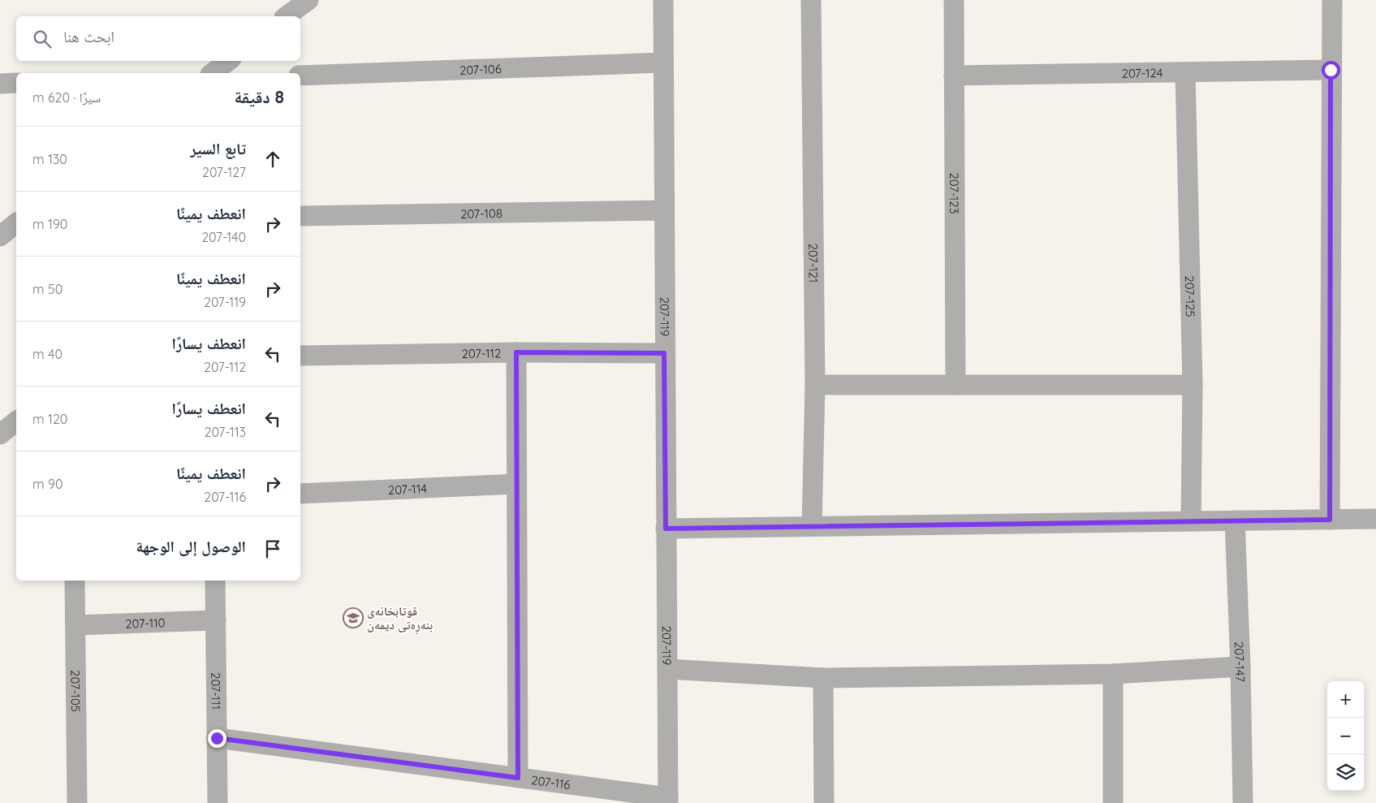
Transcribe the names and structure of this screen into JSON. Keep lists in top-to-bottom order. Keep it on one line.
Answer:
{"streets":{"street":["207-106","207-124","207-123","207-108","207-121","207-125","207-119","207-112","207-114","207-110","207-147","207-105","207-111","207-116"]},"crossings":[["207-106","207-119"],["207-124","207-123"],["207-124","207-125"],["207-108","207-119"],["207-119","207-112"],["207-119","207-116"],["207-110","207-105"],["207-110","207-111"],["207-111","207-116"]],"places":{"school or university":["قوتابخانەی بنەڕەتی دیمەن"]},"page":{"search":"ابحث هنا","heading":["8 دقيقة","سيرًا · 620 m"],"list":[["تابع السير","207-127","130 m"],["انعطف يمينًا","207-140","190 m"],["انعطف يمينًا","207-119","50 m"],["انعطف يسارًا","207-112","40 m"],["انعطف يسارًا","207-113","120 m"],["انعطف يمينًا","207-116","90 m"],"الوصول إلى الوجهة"],"map_buttons":["+","−"]}}
